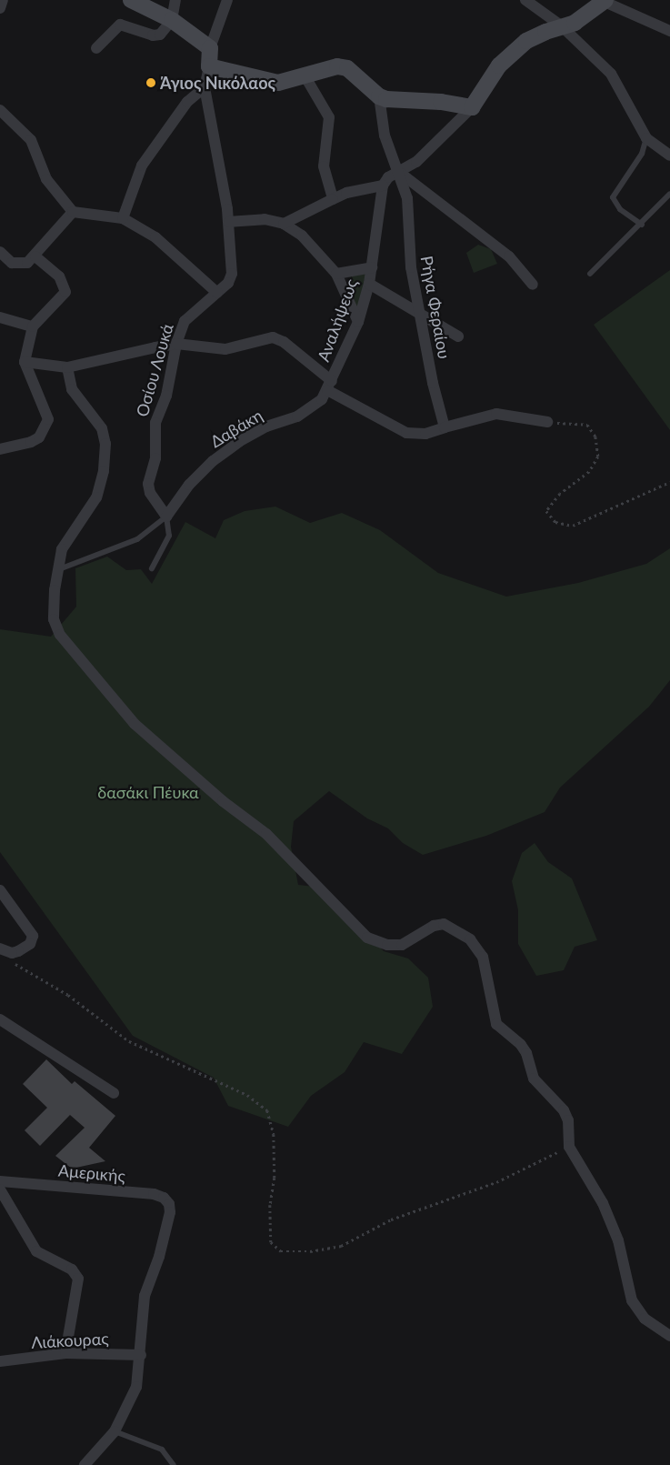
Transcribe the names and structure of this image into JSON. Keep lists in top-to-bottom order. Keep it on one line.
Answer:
{"streets":{"street":["Ρήγα Φεραίου","Αναλήψεως","Οσίου Λουκά","Δαβάκη","Αμερικής","Λιάκουρας"]},"crossings":[["Αναλήψεως","Οσίου Λουκά"],["Αναλήψεως","Δαβάκη"],["Οσίου Λουκά","Δαβάκη"],["Αμερικής","Λιάκουρας"]],"parks":["δασάκι Πέυκα"],"places":["Άγιος Νικόλαος"]}
